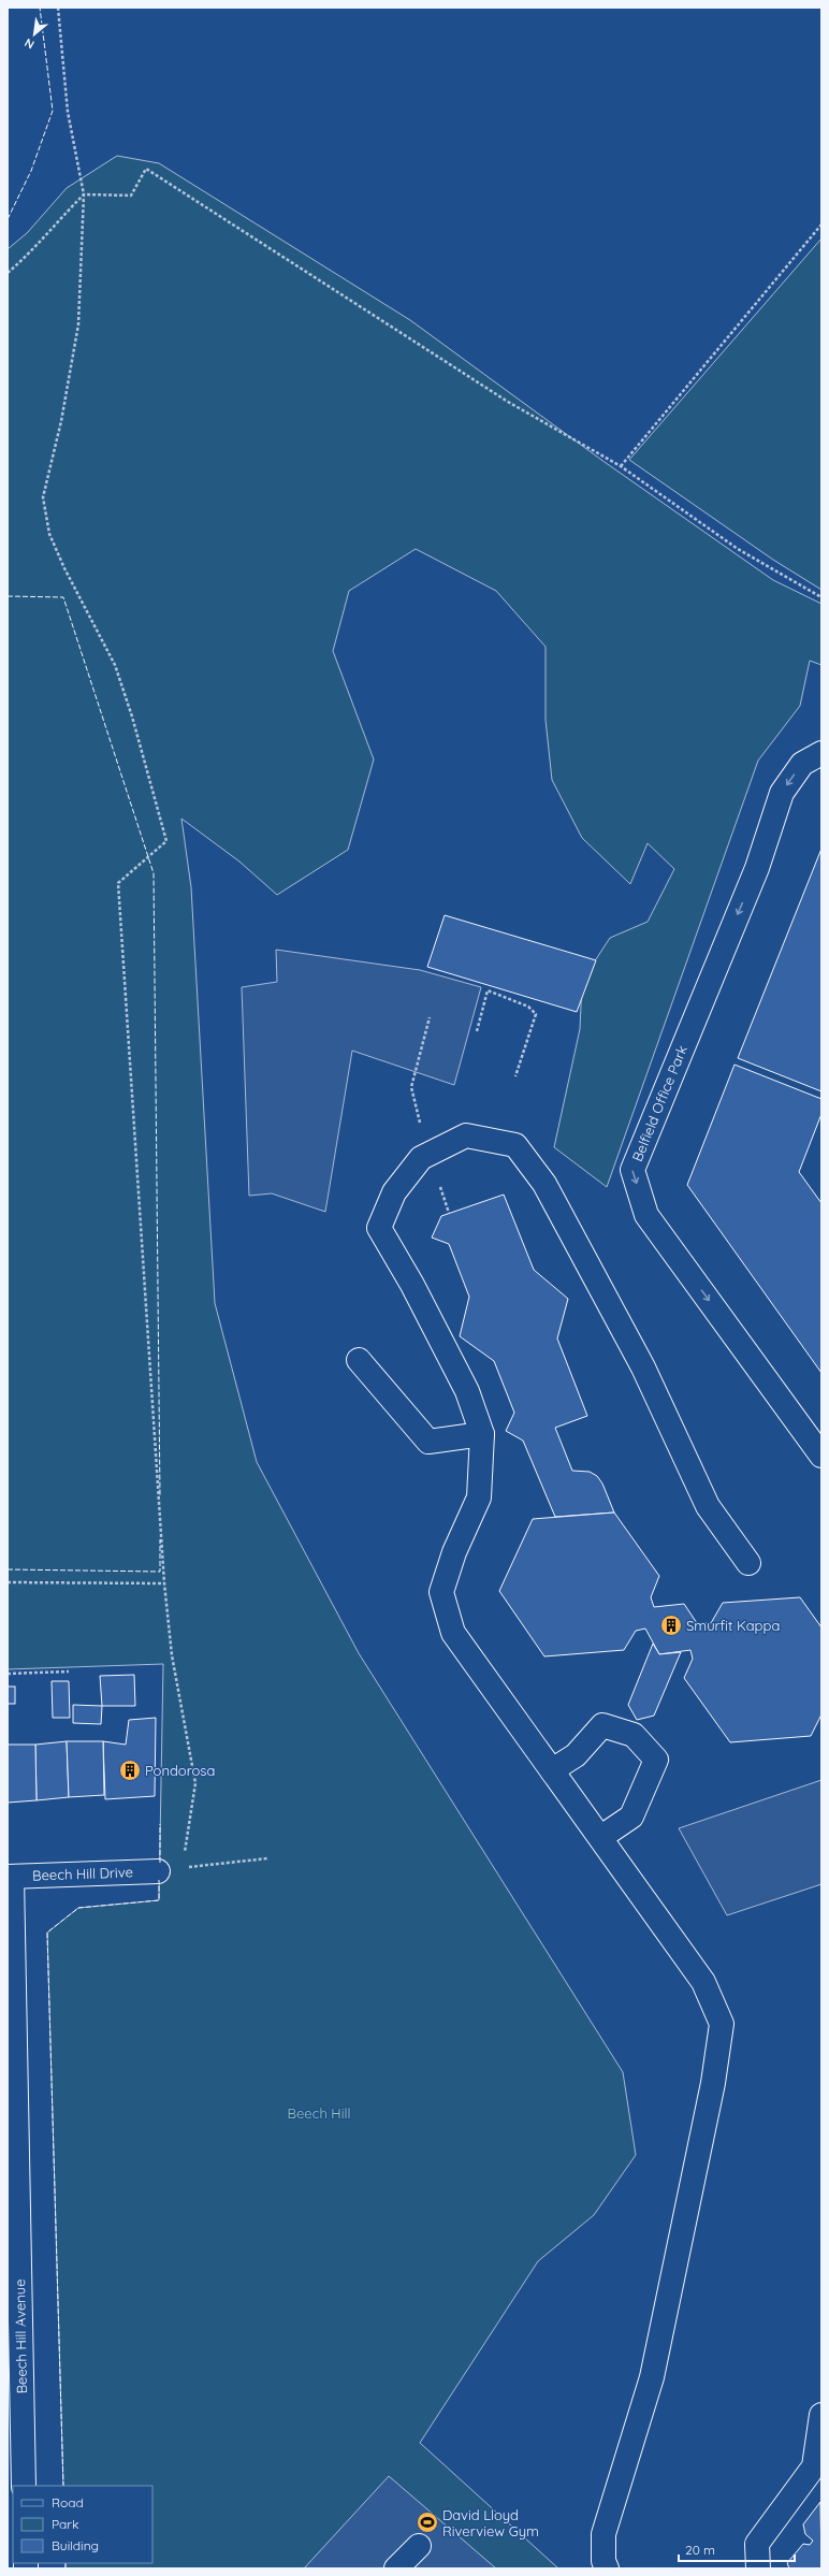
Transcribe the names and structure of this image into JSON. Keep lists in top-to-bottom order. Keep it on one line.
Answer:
{"streets":{"street":["Belfield Office Park","Beech Hill Drive","Beech Hill Avenue"]},"crossings":[["Beech Hill Drive","Beech Hill Avenue"]],"one_way":["Belfield Office Park"],"parks":["Beech Hill"],"places":{"building":["Smurfit Kappa","Pondorosa"],"sports":["David Lloyd Riverview Gym"]},"legend":["Road","Park","Building"],"scale_bar":"20 m","north":"bottom left"}
